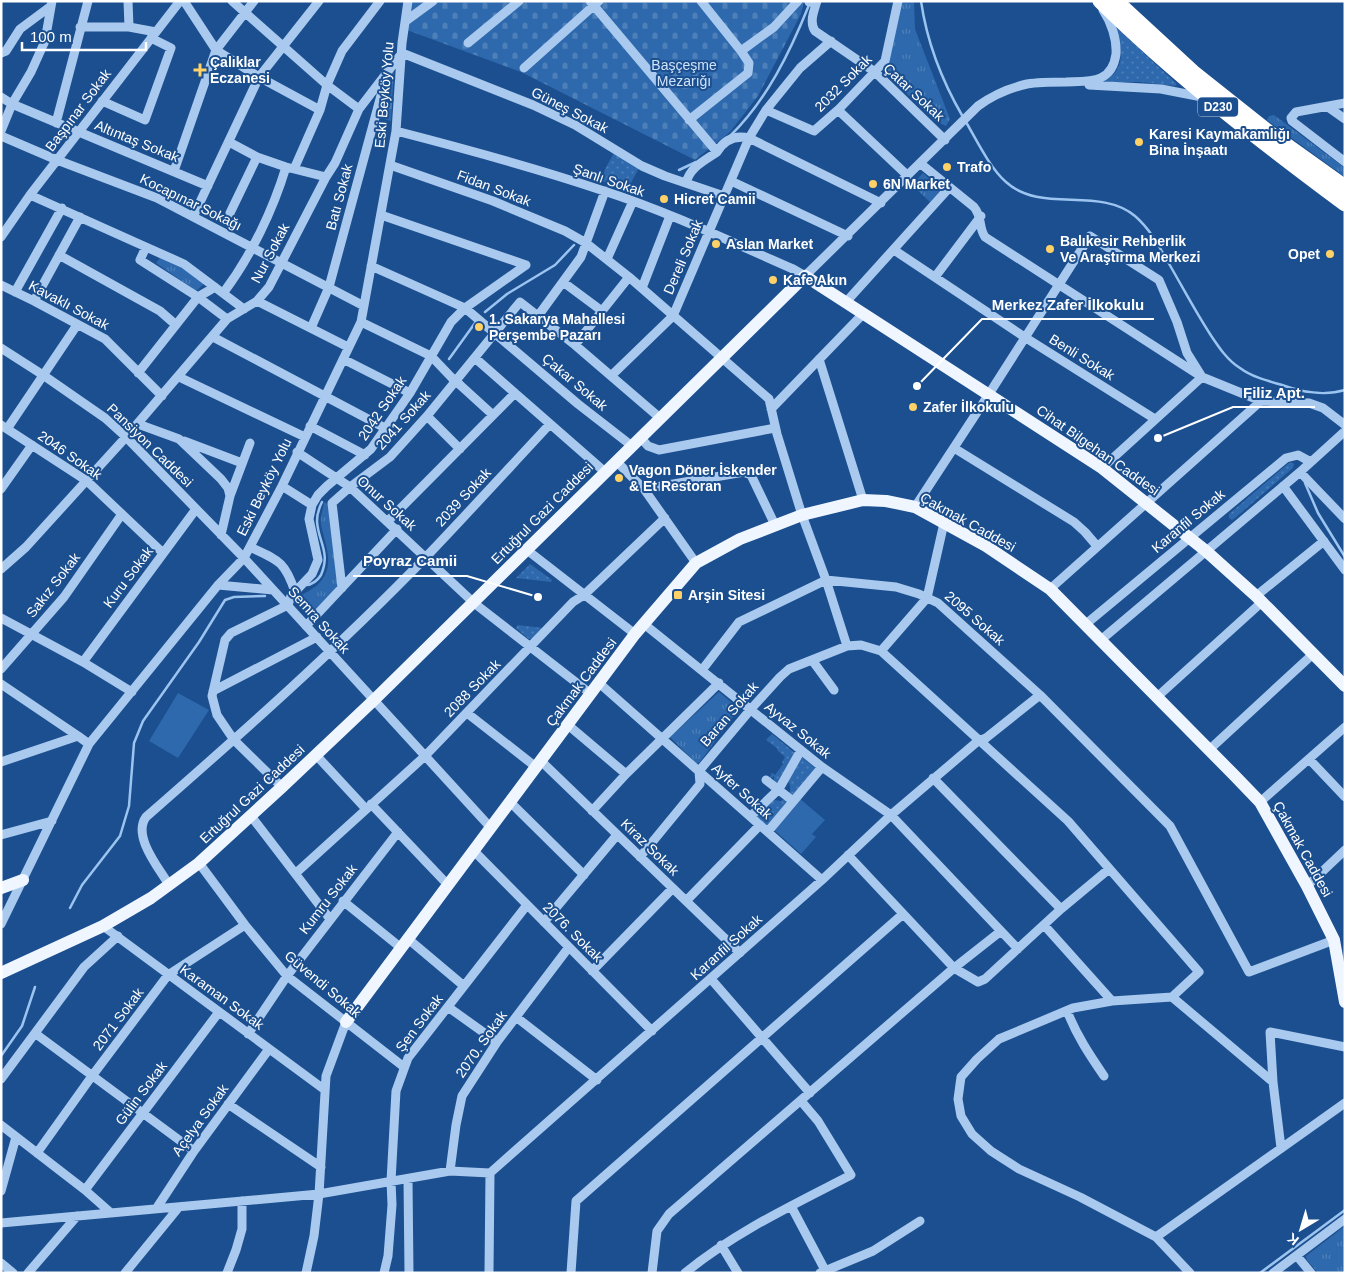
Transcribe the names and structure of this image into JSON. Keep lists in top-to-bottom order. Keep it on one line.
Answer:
{"streets":{"highway":["D230"],"main road":["Cihat Bilgehan Caddesi","Ertuğrul Gazi Caddesi","Çakmak Caddesi"],"street":["2032 Sokak","Çatar Sokak","Eski Beyköy Yolu","Başpınar Sokak","Güneş Sokak","Altıntaş Sokak","Şanlı Sokak","Fidan Sokak","Batı Sokak","Kocapınar Sokağı","Nur Sokak","Dereli Sokak","Kavaklı Sokak","Benli Sokak","Çakar Sokak","2042 Sokak","2041 Sokak","Pansiyon Caddesi","2046 Sokak","2039 Sokak","Onur Sokak","Karanfil Sokak","Kuru Sokak","Sakız Sokak","2095 Sokak","Semra Sokak","2088 Sokak","Baran Sokak","Ayvaz Sokak","Ayfer Sokak","Kiraz Sokak","Kumru Sokak","2076. Sokak","Güvendi Sokak","Karaman Sokak","2071 Sokak","Şen Sokak","2070. Sokak","Gülin Sokak","Açelya Sokak"]},"crossings":[["2032 Sokak","Çatar Sokak"],["2032 Sokak","Dereli Sokak"],["Çatar Sokak","Dereli Sokak"],["Çatar Sokak","Ertuğrul Gazi Caddesi"],["Eski Beyköy Yolu","Güneş Sokak"],["Eski Beyköy Yolu","Şanlı Sokak"],["Eski Beyköy Yolu","Fidan Sokak"],["Eski Beyköy Yolu","Kocapınar Sokağı"],["Eski Beyköy Yolu","Nur Sokak"],["Eski Beyköy Yolu","Çakar Sokak"],["Eski Beyköy Yolu","2042 Sokak"],["Eski Beyköy Yolu","Pansiyon Caddesi"],["Eski Beyköy Yolu","Onur Sokak"],["Eski Beyköy Yolu","Semra Sokak"],["Başpınar Sokak","Altıntaş Sokak"],["Başpınar Sokak","Kocapınar Sokağı"],["Güneş Sokak","Nur Sokak"],["Güneş Sokak","Dereli Sokak"],["Şanlı Sokak","Dereli Sokak"],["Şanlı Sokak","Cihat Bilgehan Caddesi"],["Şanlı Sokak","Ertuğrul Gazi Caddesi"],["Fidan Sokak","Dereli Sokak"],["Fidan Sokak","Ertuğrul Gazi Caddesi"],["Batı Sokak","Kocapınar Sokağı"],["Batı Sokak","Nur Sokak"],["Kocapınar Sokağı","Nur Sokak"],["Nur Sokak","Kavaklı Sokak"],["Nur Sokak","Pansiyon Caddesi"],["Nur Sokak","2046 Sokak"],["Çakar Sokak","2042 Sokak"],["Çakar Sokak","2041 Sokak"],["Çakar Sokak","Ertuğrul Gazi Caddesi"],["2042 Sokak","Onur Sokak"],["2041 Sokak","Onur Sokak"],["Pansiyon Caddesi","Kuru Sokak"],["Pansiyon Caddesi","Semra Sokak"],["Cihat Bilgehan Caddesi","Ertuğrul Gazi Caddesi"],["Cihat Bilgehan Caddesi","Karanfil Sokak"],["2046 Sokak","Kuru Sokak"],["2046 Sokak","Sakız Sokak"],["2039 Sokak","Onur Sokak"],["2039 Sokak","Ertuğrul Gazi Caddesi"],["2039 Sokak","Semra Sokak"],["Onur Sokak","Ertuğrul Gazi Caddesi"],["Onur Sokak","Çakmak Caddesi"],["Onur Sokak","2088 Sokak"],["Ertuğrul Gazi Caddesi","Semra Sokak"],["Ertuğrul Gazi Caddesi","Ayvaz Sokak"],["Ertuğrul Gazi Caddesi","Güvendi Sokak"],["Ertuğrul Gazi Caddesi","Karaman Sokak"],["Karanfil Sokak","Çakmak Caddesi"],["Karanfil Sokak","2095 Sokak"],["Karanfil Sokak","Ayvaz Sokak"],["Karanfil Sokak","Ayfer Sokak"],["Karanfil Sokak","Kiraz Sokak"],["Karanfil Sokak","2076. Sokak"],["Çakmak Caddesi","2095 Sokak"],["Çakmak Caddesi","Semra Sokak"],["Çakmak Caddesi","Ayvaz Sokak"],["Çakmak Caddesi","Ayfer Sokak"],["Çakmak Caddesi","Kiraz Sokak"],["Çakmak Caddesi","2076. Sokak"],["Çakmak Caddesi","Güvendi Sokak"],["Semra Sokak","2088 Sokak"],["2088 Sokak","Ayvaz Sokak"],["2088 Sokak","Kiraz Sokak"],["Baran Sokak","Ayvaz Sokak"],["Baran Sokak","Ayfer Sokak"],["Baran Sokak","Kiraz Sokak"],["Kumru Sokak","Güvendi Sokak"],["Kumru Sokak","Karaman Sokak"],["2076. Sokak","Şen Sokak"],["2076. Sokak","2070. Sokak"],["Güvendi Sokak","2071 Sokak"],["Güvendi Sokak","Şen Sokak"],["Karaman Sokak","2071 Sokak"],["Karaman Sokak","Gülin Sokak"],["Karaman Sokak","Açelya Sokak"]],"parks":["Başçeşme Mezarığı"],"places":{"health":["Çalıklar Eczanesi"],"other":["Karesi Kaymakamlığı Bina İnşaatı","Trafo","6N Market","Hicret Camii","Aslan Market","Balıkesir Rehberlik Ve Araştırma Merkezi","Opet","Kafe Akın","1. Sakarya Mahallesi Perşembe Pazarı","Merkez Zafer İlkokulu","Zafer İlkokulu","Filiz Apt.","Vagon Döner İskender & Et Restoran","Poyraz Camii"],"transit":["Arşin Sitesi"]},"scale_bar":"100 m","north":"bottom left"}
